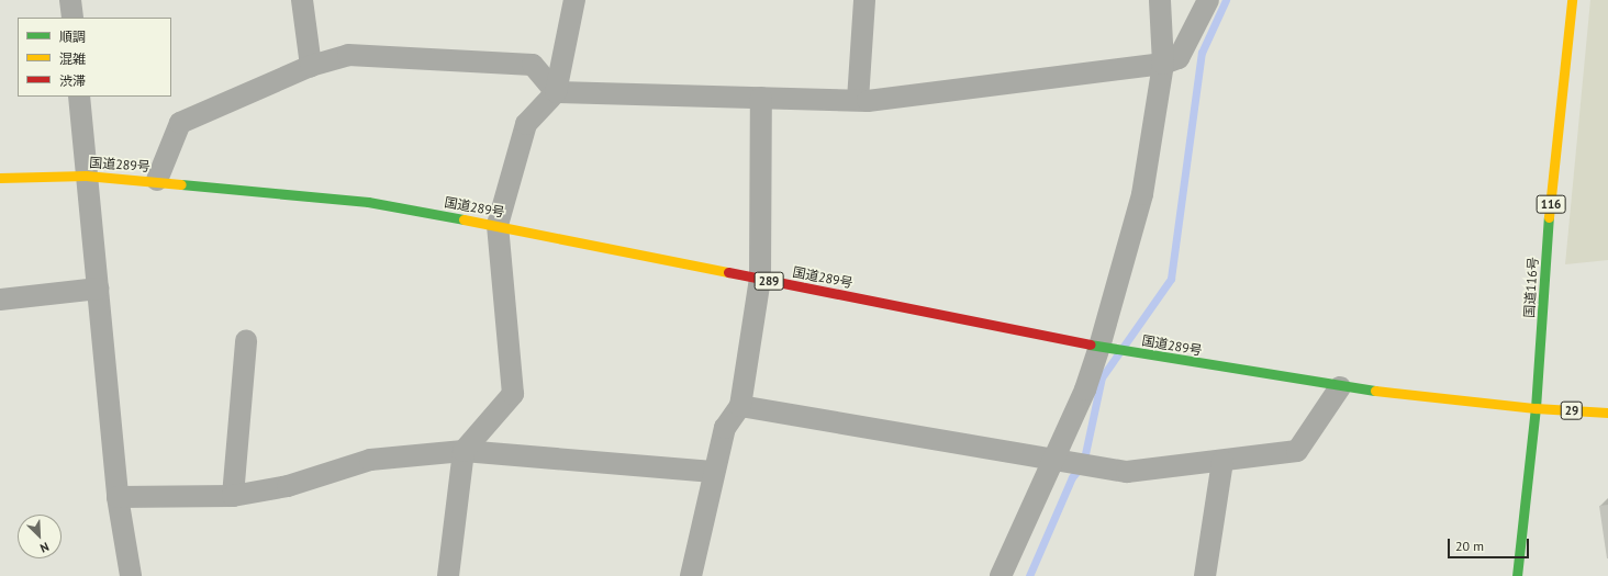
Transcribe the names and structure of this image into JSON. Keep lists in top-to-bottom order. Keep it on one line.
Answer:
{"streets":{"main road":["国道289号","116","289","国道116号","29"]},"crossings":[["国道289号","国道116号"],["国道289号","29"],["国道116号","29"]],"legend":["順調","混雑","渋滞"],"scale_bar":"20 m","north":"bottom right"}
